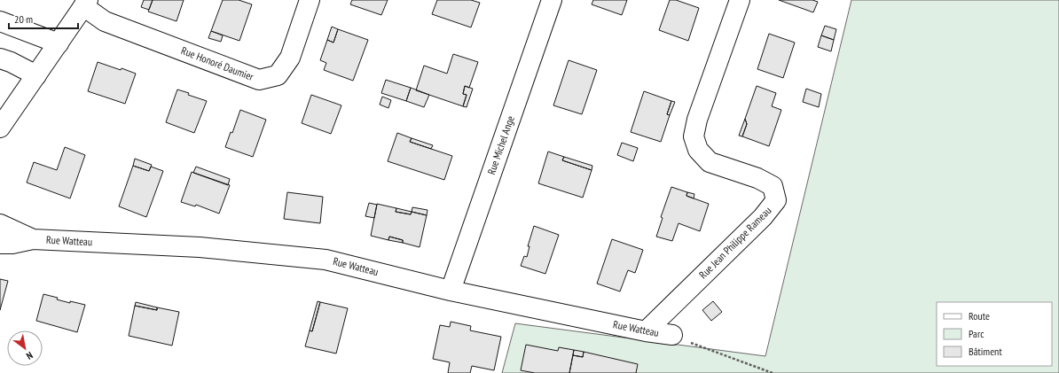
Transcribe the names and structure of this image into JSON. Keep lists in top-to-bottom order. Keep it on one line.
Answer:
{"streets":{"street":["Rue Honoré Daumier","Rue Michel Ange","Rue Watteau","Rue Jean Philippe Rameau"]},"crossings":[["Rue Michel Ange","Rue Watteau"],["Rue Watteau","Rue Jean Philippe Rameau"]],"legend":["Route","Parc","Bâtiment"],"scale_bar":"20 m","north":"bottom right"}
